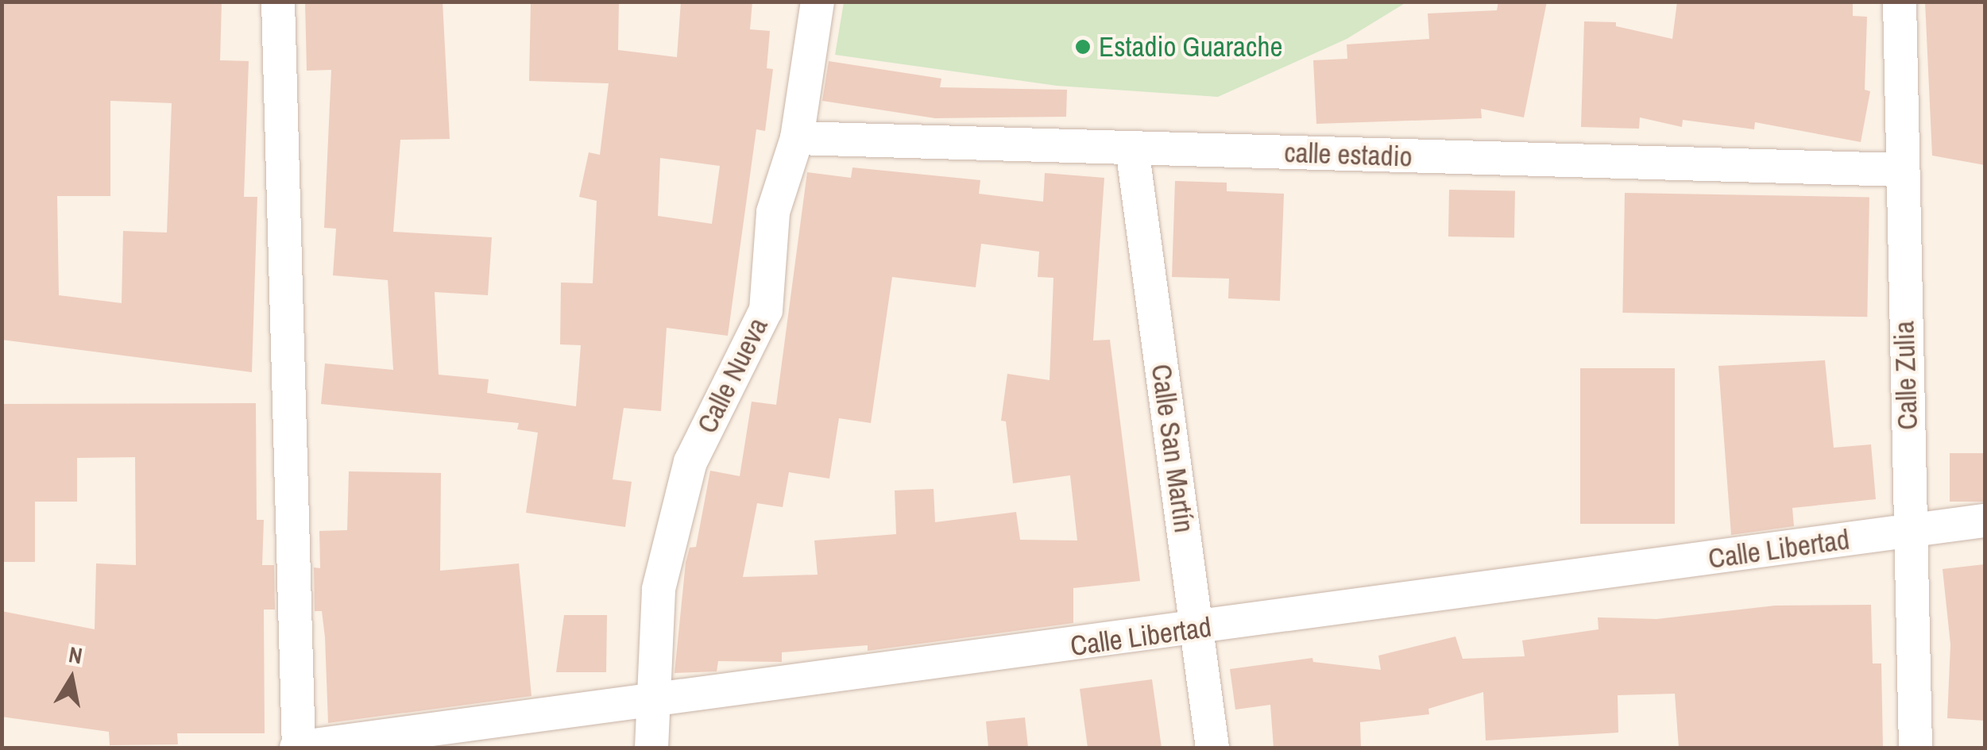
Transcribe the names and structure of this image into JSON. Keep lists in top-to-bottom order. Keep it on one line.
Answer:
{"streets":{"street":["calle estadio","Calle Nueva","Calle Zulia","Calle San Martín","Calle Libertad"]},"crossings":[["calle estadio","Calle Nueva"],["calle estadio","Calle Zulia"],["calle estadio","Calle San Martín"],["Calle Nueva","Calle Libertad"],["Calle Zulia","Calle Libertad"],["Calle San Martín","Calle Libertad"]],"places":["Estadio Guarache"],"north":"top"}
